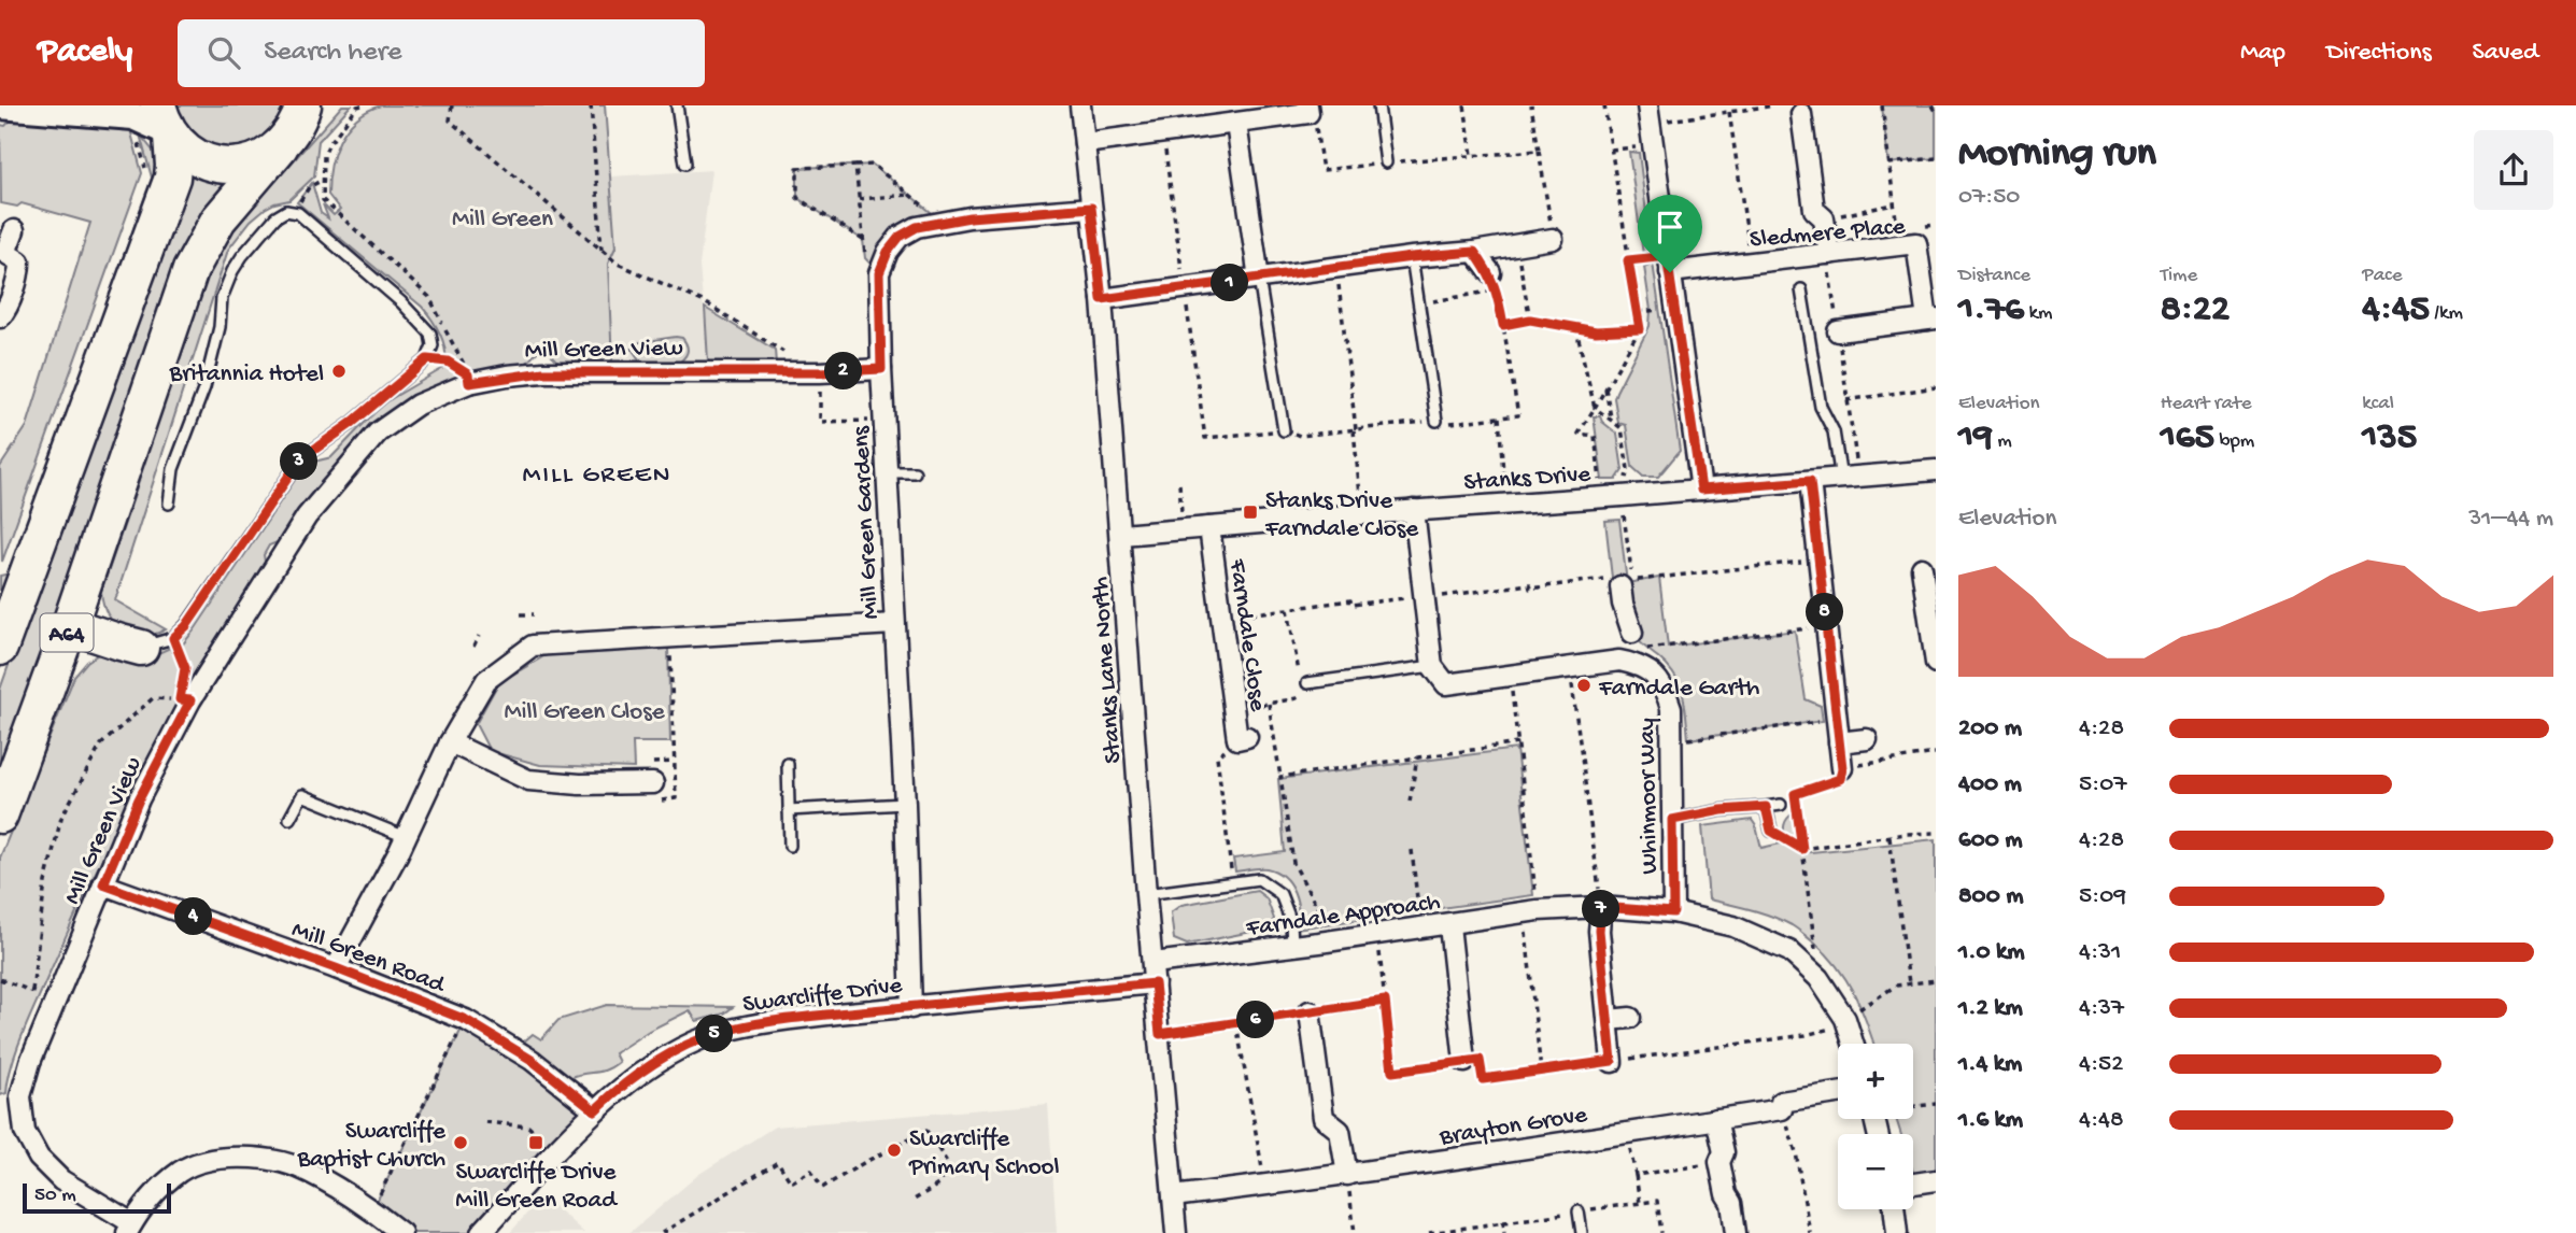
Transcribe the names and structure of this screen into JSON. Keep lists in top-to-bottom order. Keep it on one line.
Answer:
{"streets":{"highway":["A64"],"street":["Sledmere Place","Mill Green View","Stanks Drive","Mill Green Gardens","Farndale Close","Stanks Lane North","Whinmoor Way","Farndale Approach","Mill Green Road","Swarcliffe Drive","Brayton Grove"]},"crossings":[["Mill Green View","Mill Green Gardens"],["Mill Green View","Mill Green Road"],["Stanks Drive","Farndale Close"],["Stanks Drive","Stanks Lane North"],["Mill Green Gardens","Stanks Lane North"],["Mill Green Gardens","Swarcliffe Drive"],["Stanks Lane North","Farndale Approach"],["Stanks Lane North","Swarcliffe Drive"],["Stanks Lane North","Brayton Grove"],["Whinmoor Way","Farndale Approach"],["Mill Green Road","Swarcliffe Drive"]],"districts":["MILL GREEN"],"parks":["Mill Green","Mill Green Close"],"places":{"other":["Britannia Hotel","Farndale Garth","Swarcliffe Baptist Church","Swarcliffe Primary School"],"transit":["Stanks Drive Farndale Close","Swarcliffe Drive Mill Green Road"]},"scale_bar":"50 m","page":{"header":"Pacely","search":"Search here","nav":["Map","Directions","Saved"],"heading":["Morning run","07:50"],"stats":[["Distance","1.76 km"],["Time","8:22"],["Pace","4:45 /km"],["Elevation","19 m"],["Heart rate","165 bpm"],["kcal","135"]],"pins":["1","2","3","8","7","4","6","5"],"chart":["Elevation","31–44 m"],"list":[{"name":"200 m","note":"4:28"},{"name":"400 m","note":"5:07"},{"name":"600 m","note":"4:28"},{"name":"800 m","note":"5:09"},{"name":"1.0 km","note":"4:31"},{"name":"1.2 km","note":"4:37"},{"name":"1.4 km","note":"4:52"},{"name":"1.6 km","note":"4:48"}],"map_buttons":["+","−"],"scale":"50 m"}}
